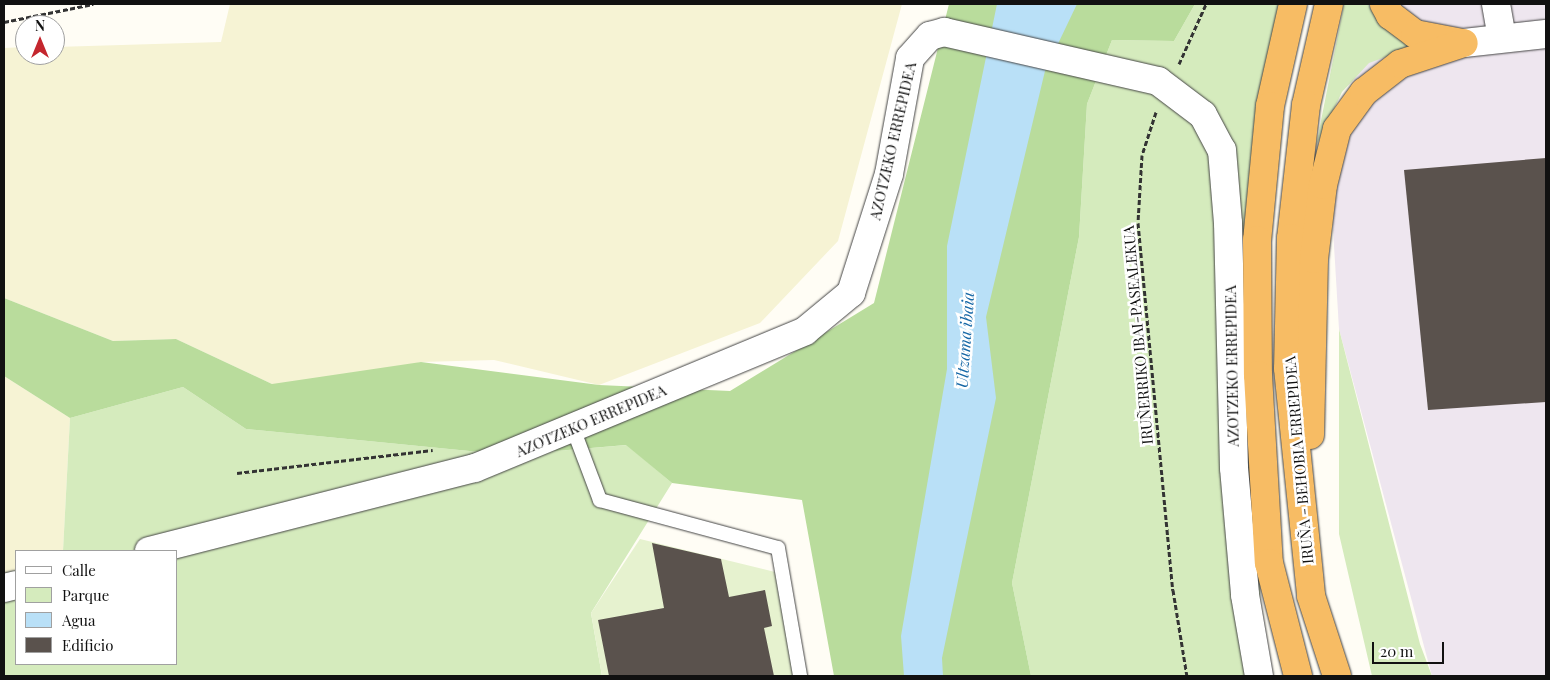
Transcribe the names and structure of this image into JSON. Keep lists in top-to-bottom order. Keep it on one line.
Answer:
{"streets":{"highway":["IRUÑA - BEHOBIA ERREPIDEA"],"street":["AZOTZEKO ERREPIDEA"],"path":["IRUÑERRIKO IBAI-PASEALEKUA"]},"crossings":[["AZOTZEKO ERREPIDEA","IRUÑERRIKO IBAI-PASEALEKUA"]],"water":["Ultzama ibaia"],"legend":["Calle","Parque","Agua","Edificio"],"scale_bar":"20 m","north":"top"}
